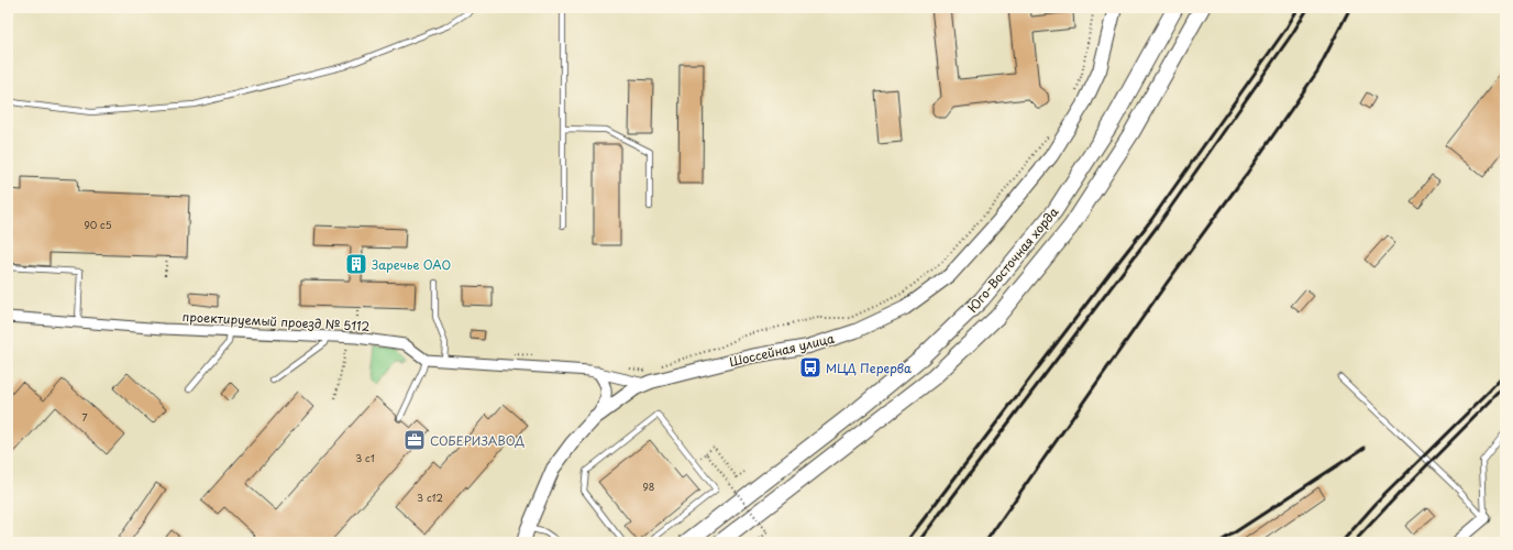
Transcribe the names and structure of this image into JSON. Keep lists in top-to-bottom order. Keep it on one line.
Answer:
{"streets":{"main road":["Юго-Восточная хорда","Шоссейная улица"],"street":["проектируемый проезд № 5112"]},"places":{"building":["Заречье ОАО"],"bus stop":["МЦД Перерва"],"office":["СОБЕРИЗАВОД"]},"house_numbers":["90 с5","7","3 с1","98","3 с12"]}
